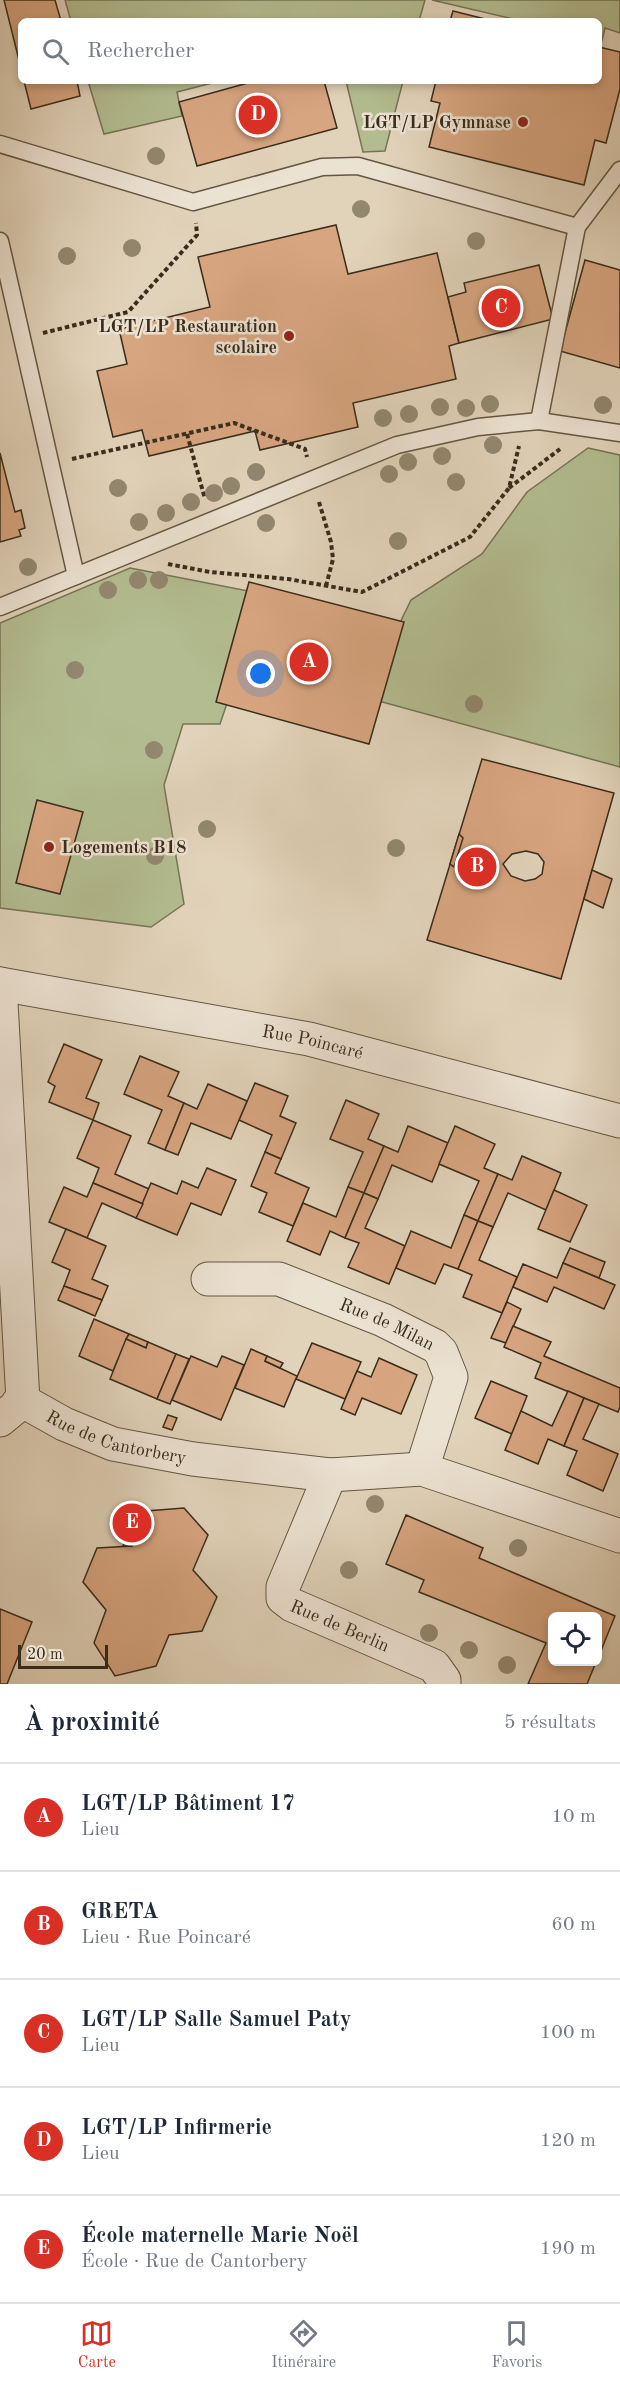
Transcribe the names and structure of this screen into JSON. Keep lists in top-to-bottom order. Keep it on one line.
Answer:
{"streets":{"street":["Rue Poincaré","Rue de Milan","Rue de Cantorbery","Rue de Berlin"]},"crossings":[["Rue Poincaré","Rue de Cantorbery"],["Rue de Milan","Rue de Cantorbery"],["Rue de Cantorbery","Rue de Berlin"]],"places":["LGT/LP Gymnase","LGT/LP Restauration scolaire","Logements B18"],"scale_bar":"20 m","page":{"search":"Rechercher","pins":["D","C","A","B","E"],"scale":"20 m","heading":["À proximité","5 résultats"],"list":[{"mark":"A","name":"LGT/LP Bâtiment 17","note":"Lieu","value":"10 m"},{"mark":"B","name":"GRETA","note":"Lieu · Rue Poincaré","value":"60 m"},{"mark":"C","name":"LGT/LP Salle Samuel Paty","note":"Lieu","value":"100 m"},{"mark":"D","name":"LGT/LP Infirmerie","note":"Lieu","value":"120 m"},{"mark":"E","name":"École maternelle Marie Noël","note":"École · Rue de Cantorbery","value":"190 m"}],"nav":["Carte","Itinéraire","Favoris"]}}
